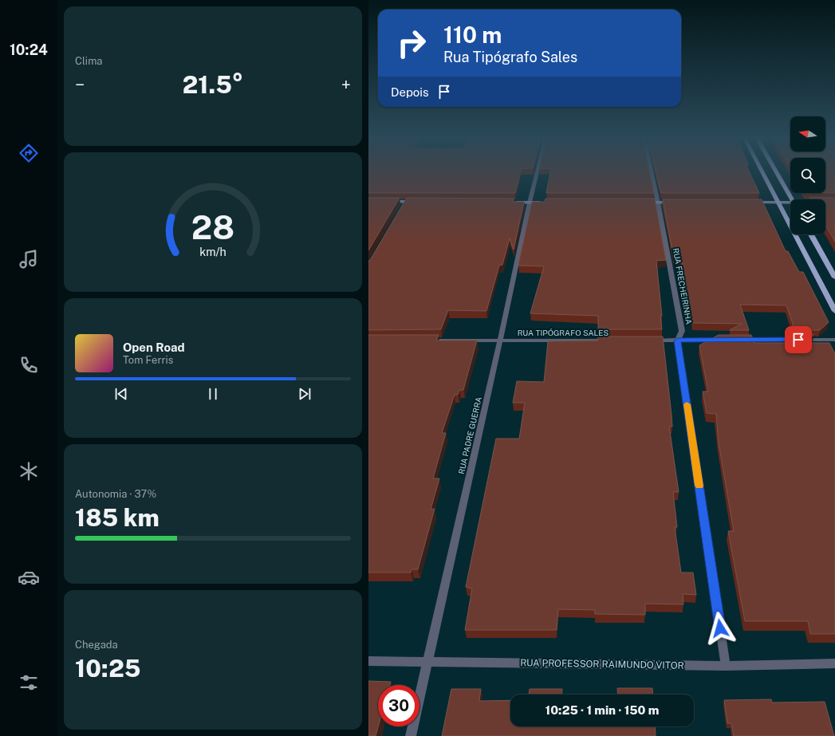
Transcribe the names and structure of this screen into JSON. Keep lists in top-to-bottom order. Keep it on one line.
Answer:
{"streets":{"street":["RUA FRECHEIRINHA","RUA TIPÓGRAFO SALES","RUA PADRE GUERRA","RUA PROFESSOR RAIMUNDO VITOR"]},"crossings":[["RUA FRECHEIRINHA","RUA PROFESSOR RAIMUNDO VITOR"],["RUA TIPÓGRAFO SALES","RUA PADRE GUERRA"],["RUA PADRE GUERRA","RUA PROFESSOR RAIMUNDO VITOR"]],"north":"left","page":{"tabs":"10:24","tile":["Clima",["Autonomia · 37%","185 km"],["Chegada","10:25"]],"turn":["110 m","Rua Tipógrafo Sales"],"heat":["−","21.5°","+"],"then":"Depois","song":["Open Road","Tom Ferris"],"limit":"30","trip":"10:25 · 1 min · 150 m","gauge":["28","km/h"]}}
